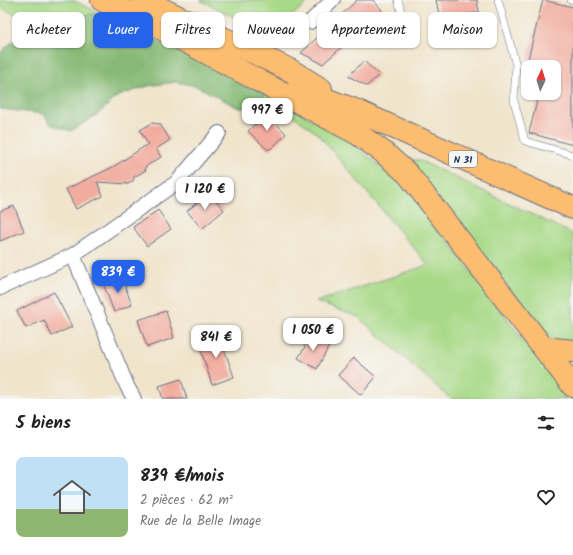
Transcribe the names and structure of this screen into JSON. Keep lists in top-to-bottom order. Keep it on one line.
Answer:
{"streets":{"main road":["N 31"]},"north":"top","page":{"chip":["Acheter","Louer","Filtres","Nouveau","Appartement","Maison"],"price":["997 €","1 120 €","839 €","1 050 €","841 €"],"heading":"5 biens","list":[{"name":"839 €/mois","note":"2 pièces · 62 m² · Rue de la Belle Image"}]}}
